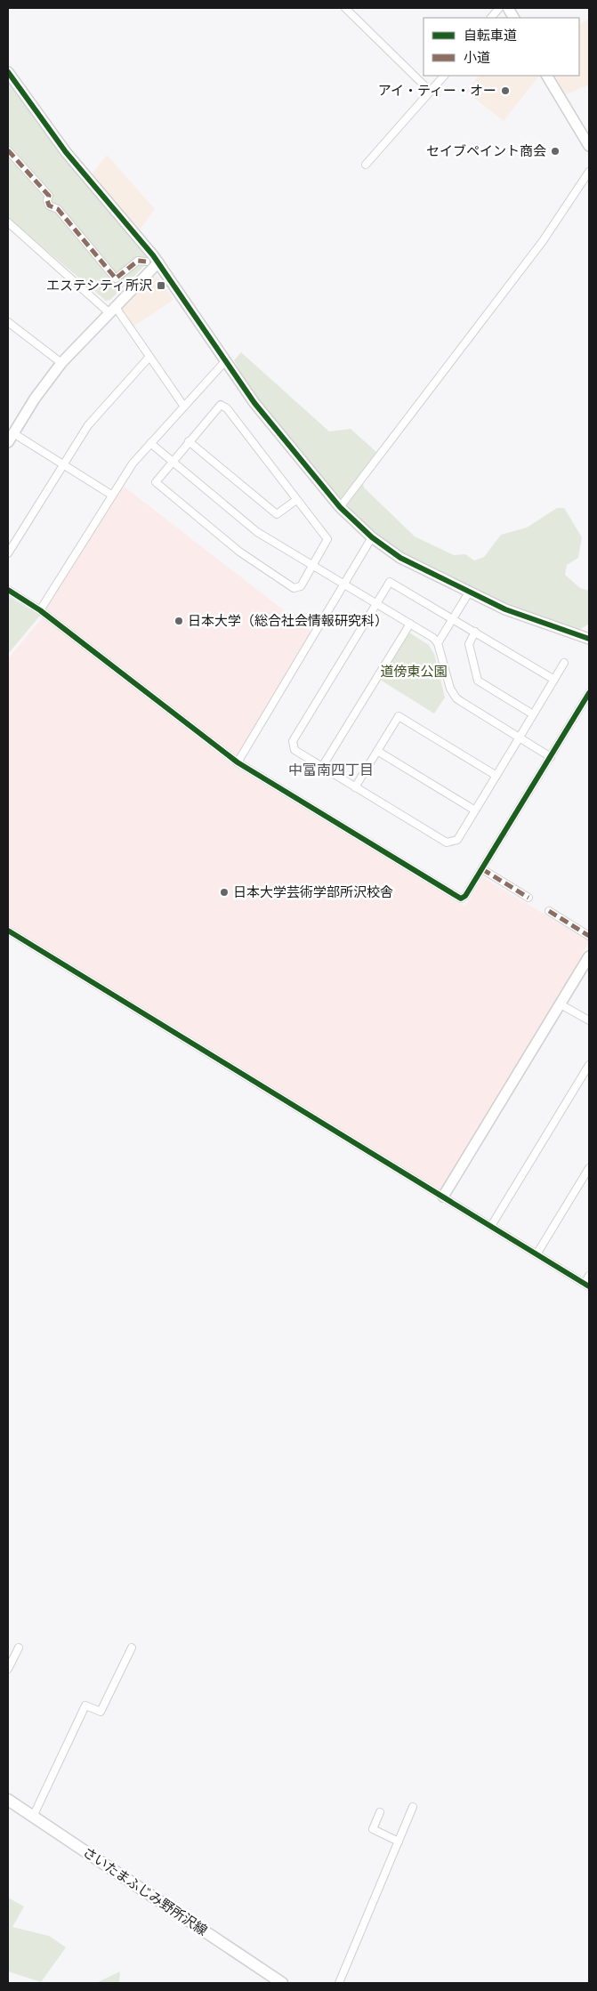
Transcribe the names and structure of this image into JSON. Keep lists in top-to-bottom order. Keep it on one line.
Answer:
{"streets":{"main road":["さいたまふじみ野所沢線"]},"districts":["中富南四丁目"],"parks":["道傍東公園"],"places":{"other":["アイ・ティー・オー","セイブペイント商会","日本大学（総合社会情報研究科）","日本大学芸術学部所沢校舎"],"transit":["エステシティ所沢"]},"legend":["自転車道","小道"]}
